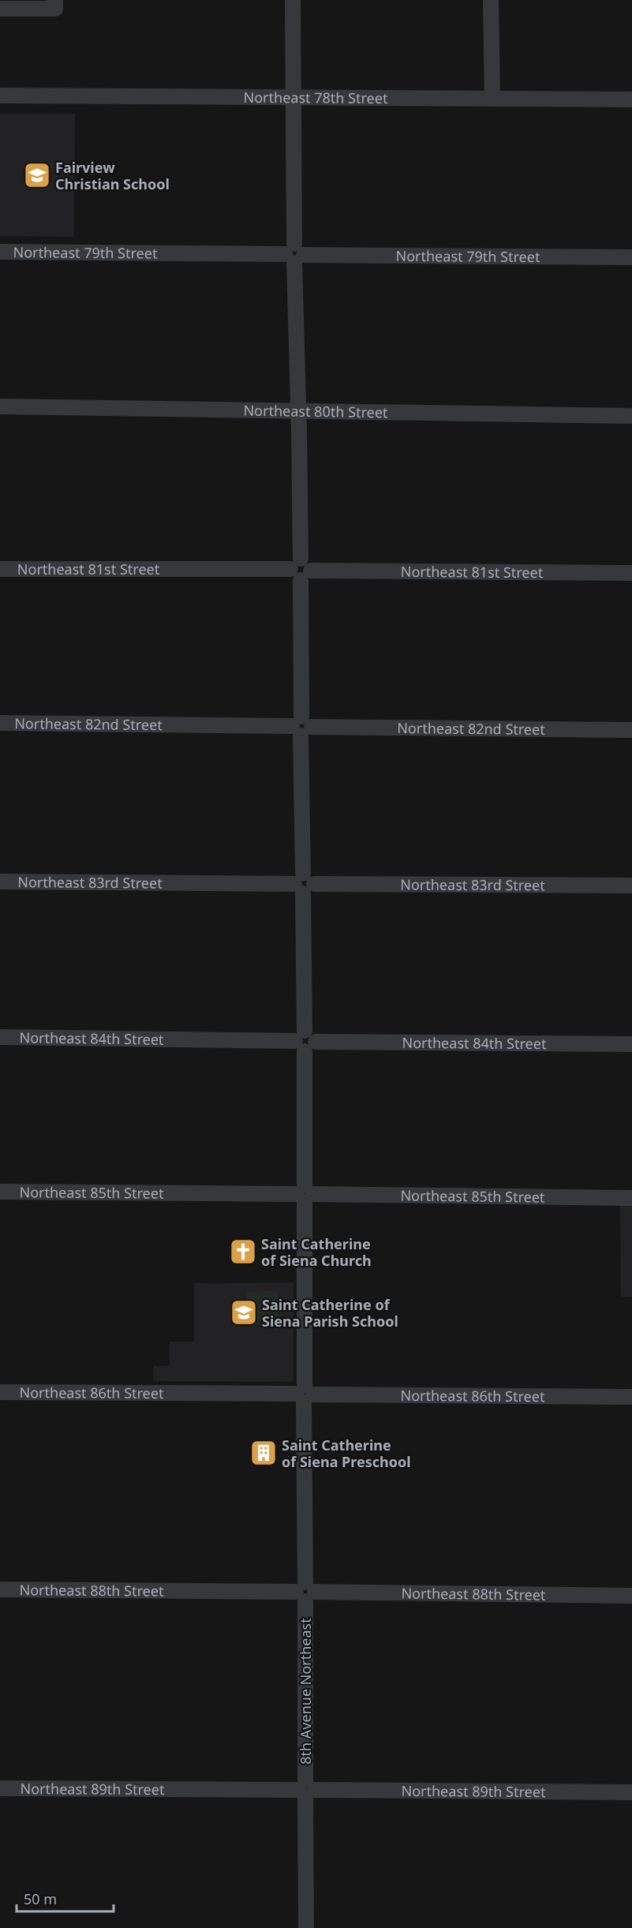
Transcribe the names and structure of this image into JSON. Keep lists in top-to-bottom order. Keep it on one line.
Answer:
{"streets":{"street":["Northeast 78th Street","Northeast 79th Street","Northeast 80th Street","Northeast 81st Street","Northeast 82nd Street","Northeast 83rd Street","Northeast 84th Street","Northeast 85th Street","Northeast 86th Street","Northeast 88th Street","8th Avenue Northeast","Northeast 89th Street"]},"crossings":[["Northeast 78th Street","8th Avenue Northeast"],["Northeast 79th Street","8th Avenue Northeast"],["Northeast 80th Street","8th Avenue Northeast"],["Northeast 81st Street","8th Avenue Northeast"],["Northeast 82nd Street","8th Avenue Northeast"],["Northeast 83rd Street","8th Avenue Northeast"],["Northeast 84th Street","8th Avenue Northeast"],["Northeast 85th Street","8th Avenue Northeast"],["Northeast 86th Street","8th Avenue Northeast"],["Northeast 88th Street","8th Avenue Northeast"],["8th Avenue Northeast","Northeast 89th Street"]],"places":{"school or university":["Fairview Christian School","Saint Catherine of Siena Parish School"],"church":["Saint Catherine of Siena Church"],"building":["Saint Catherine of Siena Preschool"]},"scale_bar":"50 m"}
